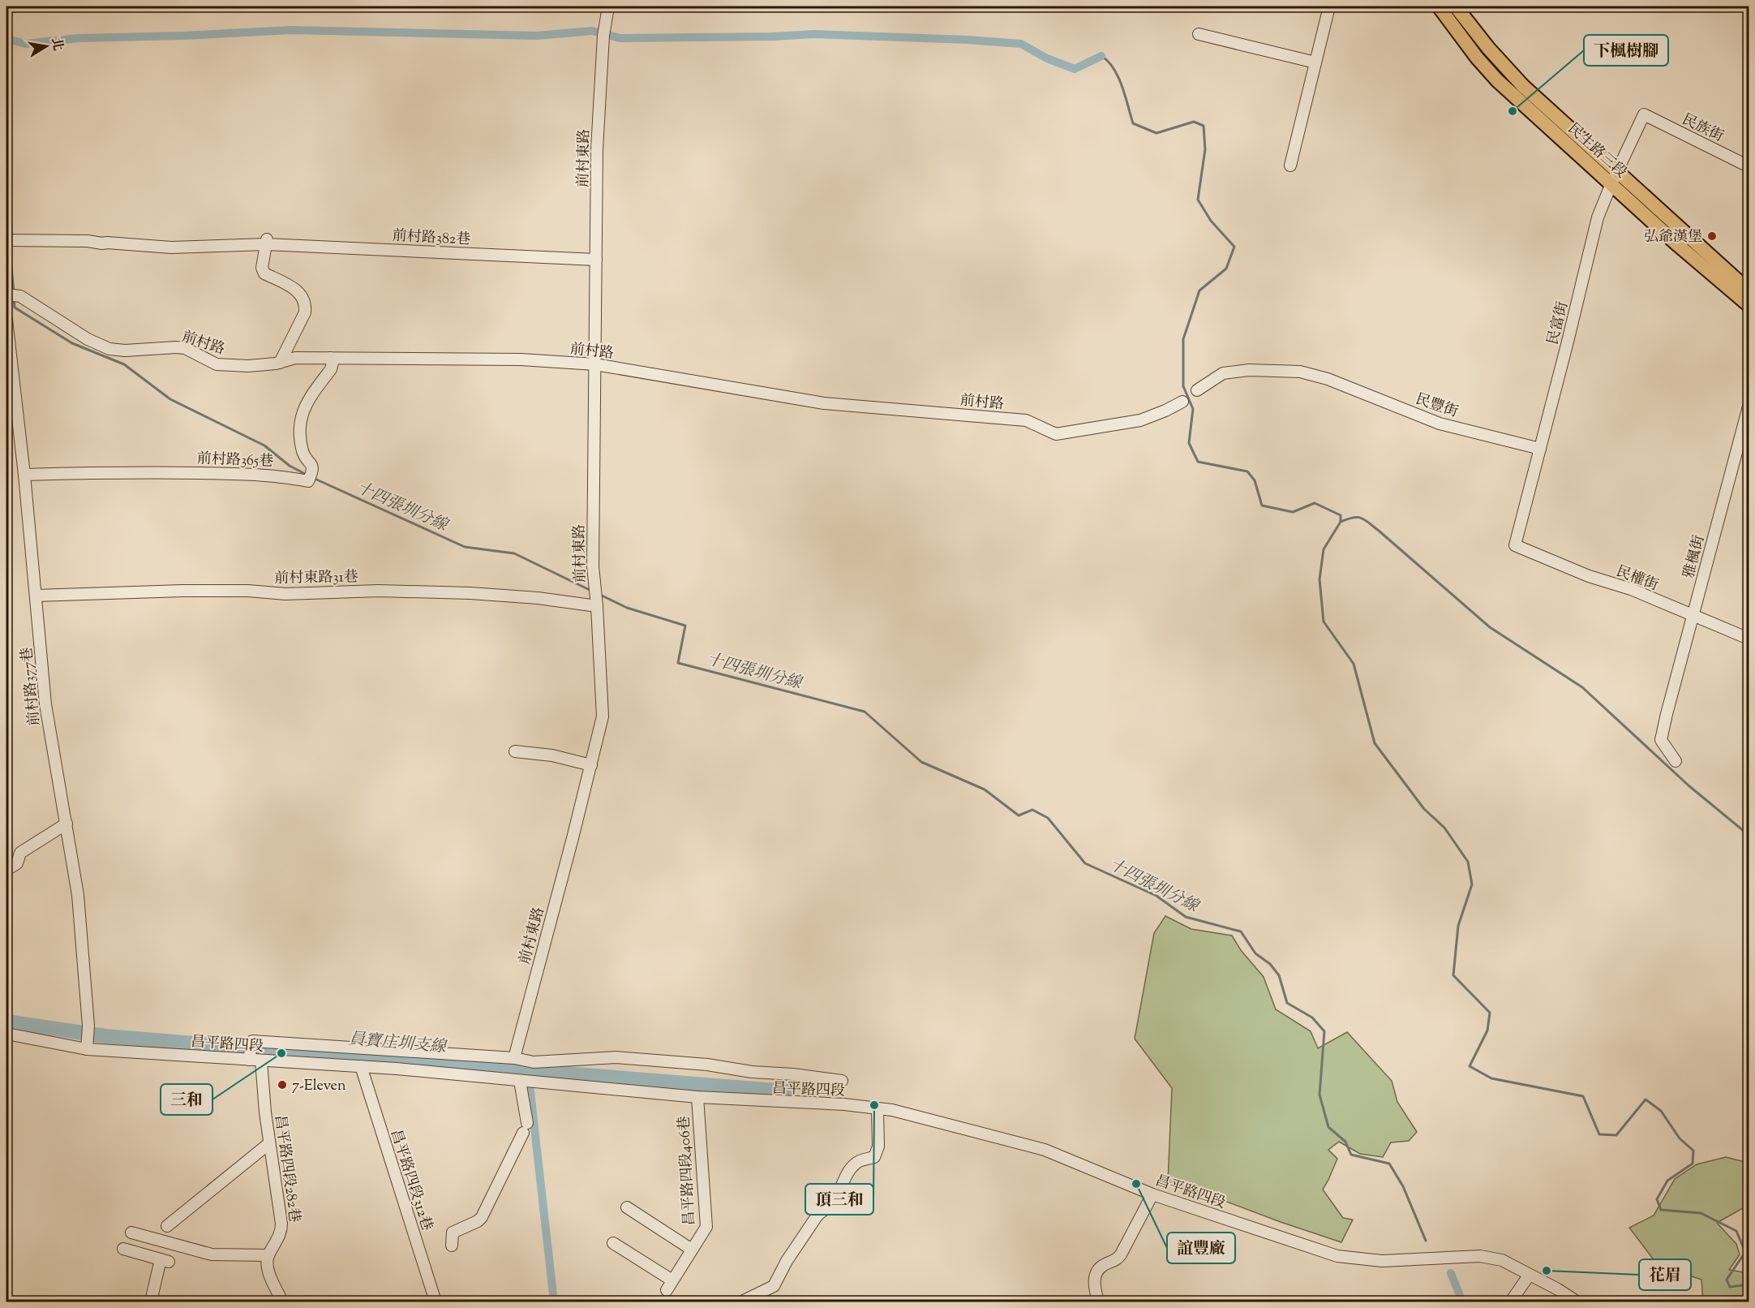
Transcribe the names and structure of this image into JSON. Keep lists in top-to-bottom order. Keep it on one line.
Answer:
{"streets":{"main road":["民生路三段"],"street":["民族街","前村東路","前村路382巷","民富街","前村路","民豐街","前村路365巷","雅楓街","前村東路31巷","民權街","前村路377巷","昌平路四段","昌平路四段282巷","昌平路四段406巷","昌平路四段312巷"]},"crossings":[["民族街","民富街"],["民生路三段","民富街"],["前村東路","前村路382巷"],["前村東路","前村路"],["前村東路","前村東路31巷"],["民富街","民豐街"],["民富街","民權街"],["前村路","前村路365巷"],["前村路365巷","前村路377巷"],["雅楓街","民權街"],["前村東路31巷","前村路377巷"],["前村路377巷","昌平路四段"],["昌平路四段","昌平路四段282巷"],["昌平路四段","昌平路四段406巷"],["昌平路四段","昌平路四段312巷"]],"water":["十四張圳分線","員寶庄圳支線"],"places":["下楓樹腳","弘爺漢堡","三和","7-Eleven","頂三和","誼豐廠","花眉"],"north":"right"}
